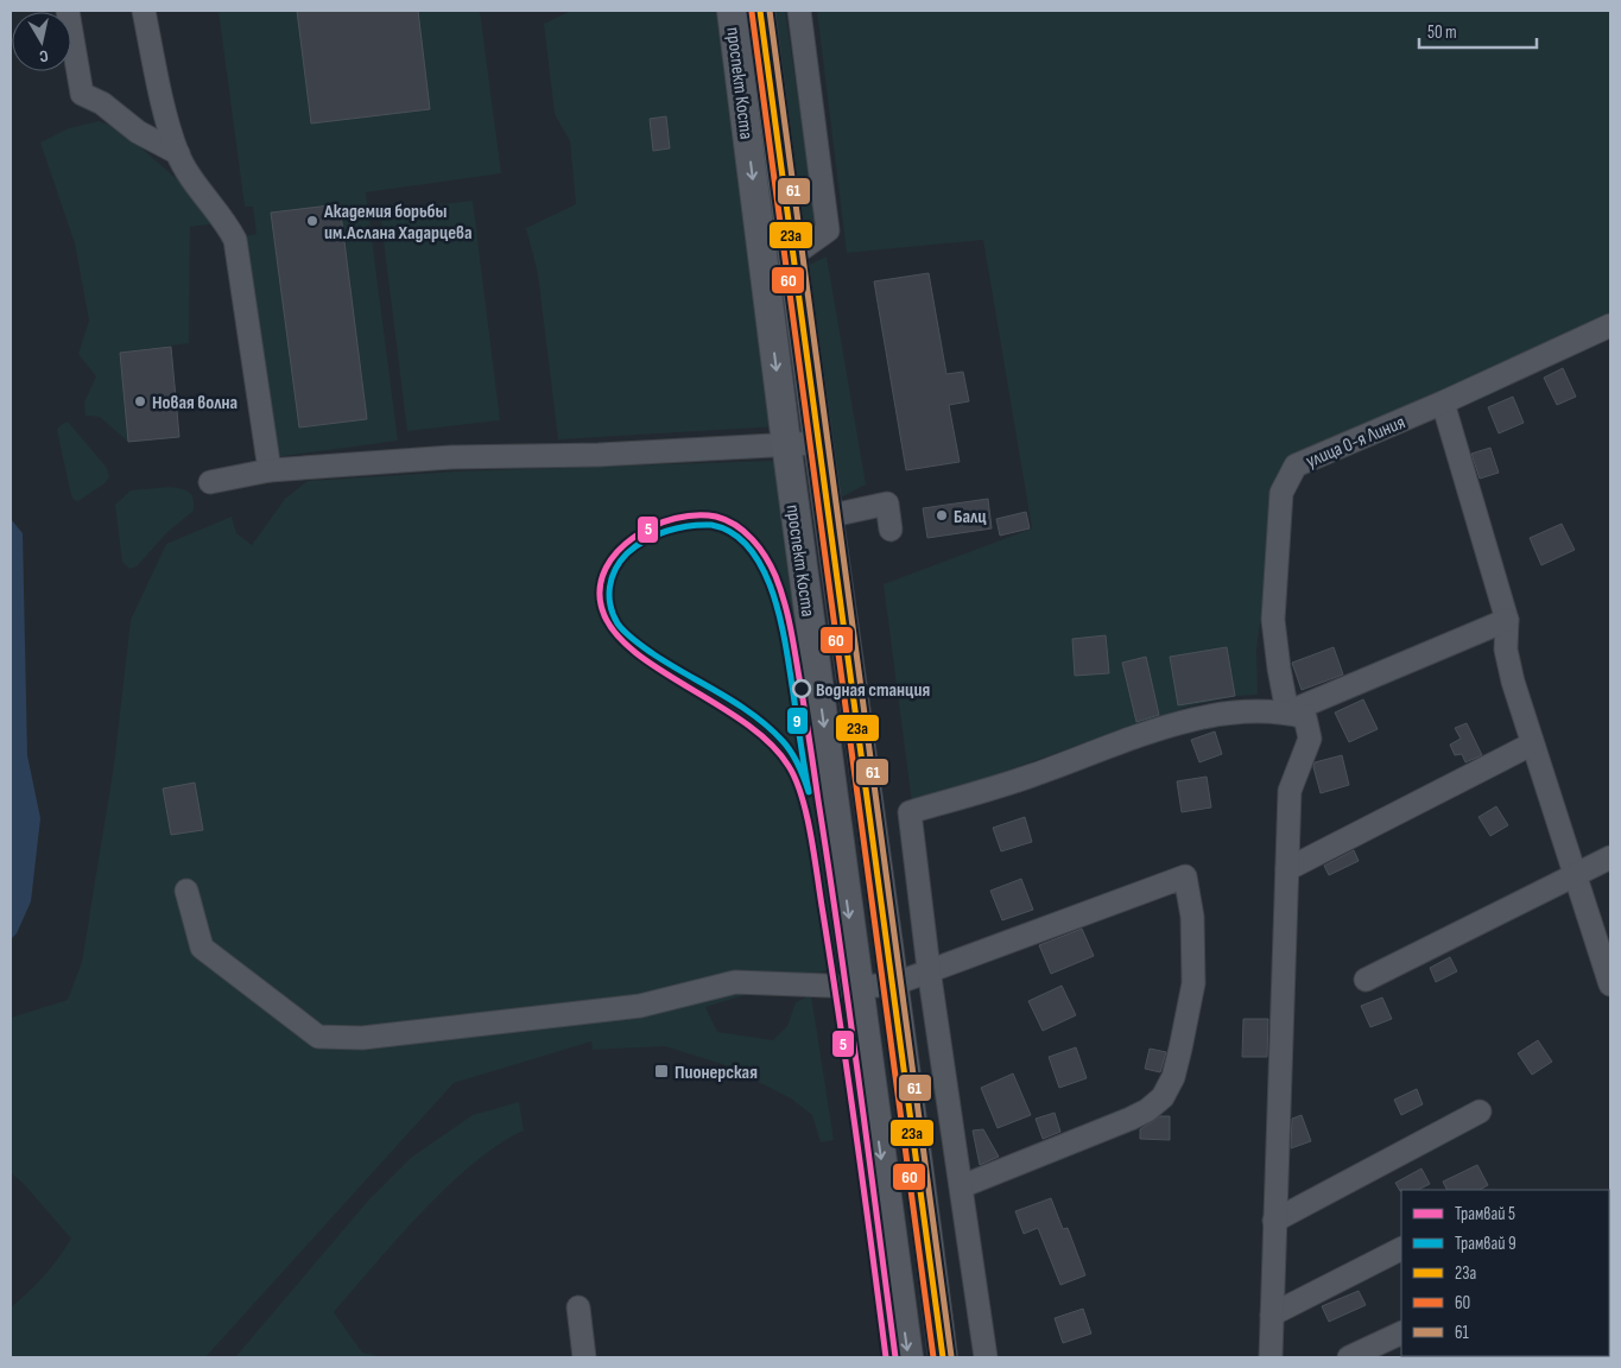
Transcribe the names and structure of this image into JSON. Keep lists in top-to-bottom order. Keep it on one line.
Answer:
{"streets":{"main road":["проспект Коста"],"street":["улица 0-я Линия"]},"places":{"other":["Академия борьбы им.Аслана Хадарцева","Новая волна","Балц","Водная станция"],"transit":["Пионерская"]},"lines":["transit line 23a","transit line 61","transit line 60","tram line 5","tram line 9"],"legend":["Трамвай 5","Трамвай 9","23a","60","61"],"scale_bar":"50 m","north":"bottom"}
